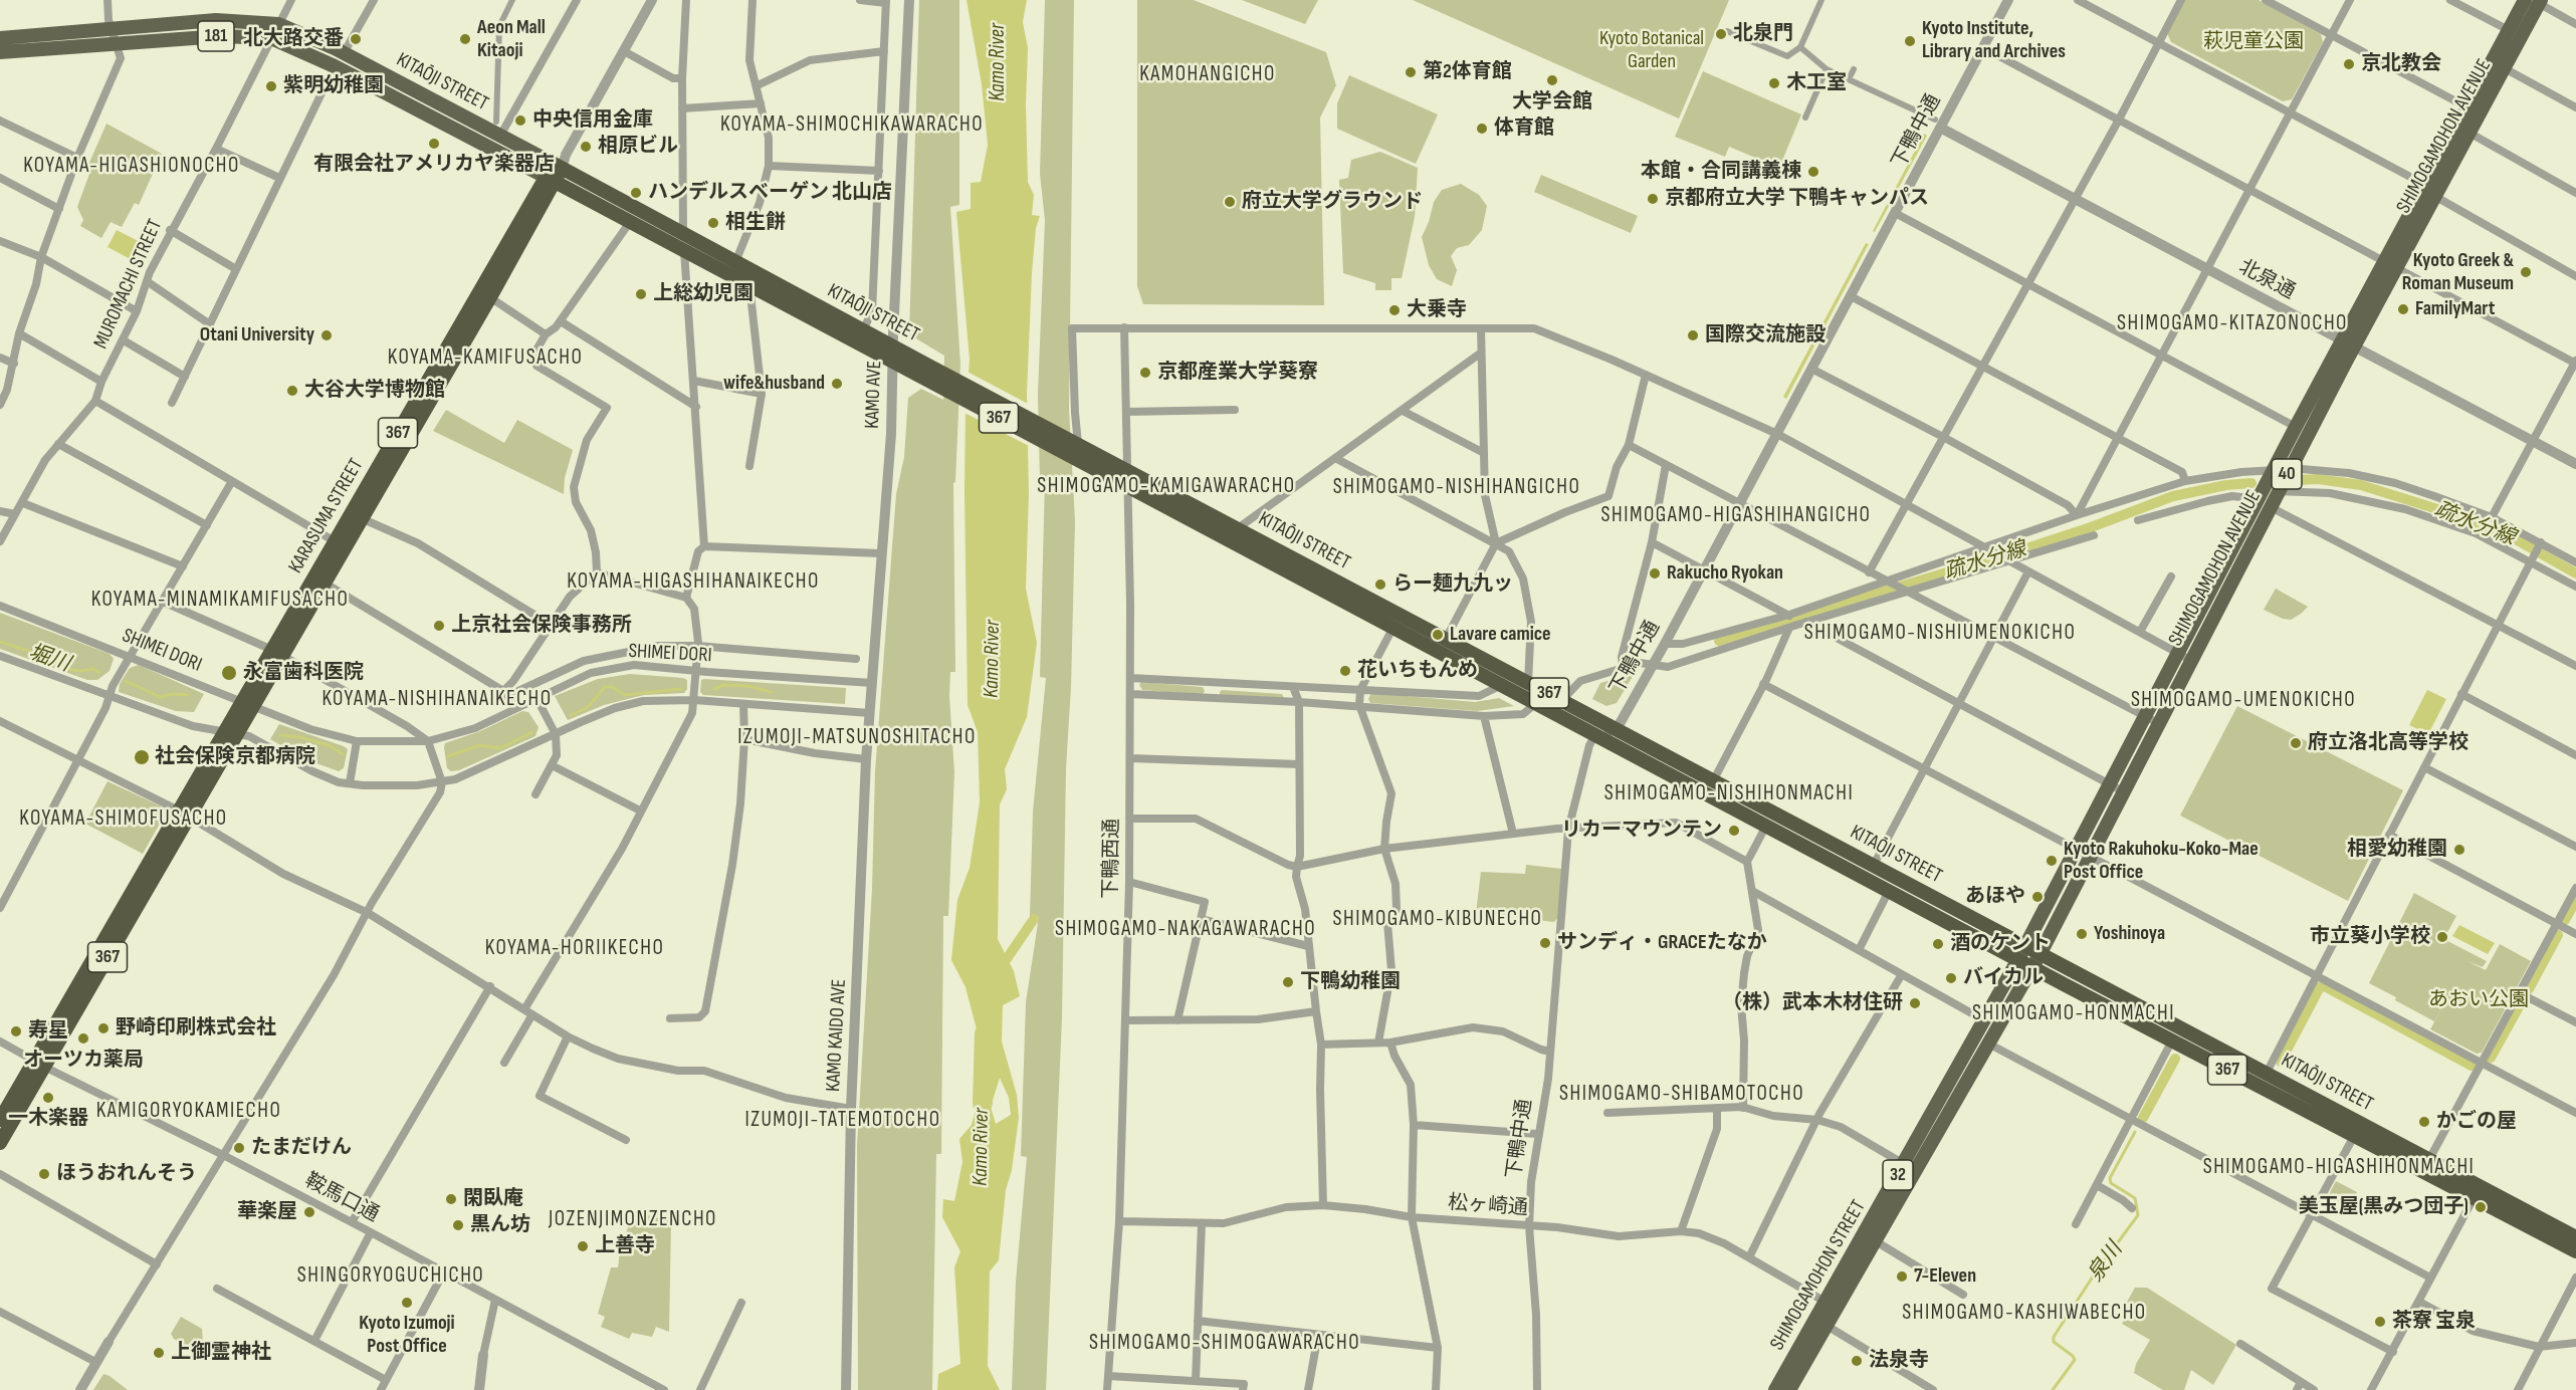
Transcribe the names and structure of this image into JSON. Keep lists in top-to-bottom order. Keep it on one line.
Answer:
{"streets":{"highway":["KITAŌJI STREET","367","KARASUMA STREET"],"main road":["181","SHIMOGAMOHON AVENUE","40","32","SHIMOGAMOHON STREET"],"street":["下鴨中通","北泉通","MUROMACHI STREET","KAMO AVE","SHIMEI DORI","下鴨西通","KAMO KAIDO AVE","鞍馬口通","松ヶ崎通"]},"crossings":[["KITAŌJI STREET","下鴨中通"],["KITAŌJI STREET","SHIMOGAMOHON AVENUE"],["KITAŌJI STREET","MUROMACHI STREET"],["KITAŌJI STREET","KAMO AVE"],["KITAŌJI STREET","367"],["KITAŌJI STREET","KARASUMA STREET"],["KITAŌJI STREET","下鴨西通"],["KITAŌJI STREET","SHIMOGAMOHON STREET"],["下鴨中通","北泉通"],["下鴨中通","松ヶ崎通"],["SHIMOGAMOHON AVENUE","北泉通"],["SHIMOGAMOHON AVENUE","SHIMOGAMOHON STREET"],["KAMO AVE","SHIMEI DORI"],["KAMO AVE","KAMO KAIDO AVE"],["367","KARASUMA STREET"],["KARASUMA STREET","SHIMEI DORI"],["KARASUMA STREET","鞍馬口通"],["SHIMEI DORI","KAMO KAIDO AVE"],["下鴨西通","松ヶ崎通"],["松ヶ崎通","SHIMOGAMOHON STREET"]],"districts":["KAMOHANGICHO","KOYAMA-SHIMOCHIKAWARACHO","KOYAMA-HIGASHIONOCHO","SHIMOGAMO-KITAZONOCHO","KOYAMA-KAMIFUSACHO","SHIMOGAMO-KAMIGAWARACHO","SHIMOGAMO-NISHIHANGICHO","SHIMOGAMO-HIGASHIHANGICHO","KOYAMA-HIGASHIHANAIKECHO","KOYAMA-MINAMIKAMIFUSACHO","SHIMOGAMO-NISHIUMENOKICHO","KOYAMA-NISHIHANAIKECHO","SHIMOGAMO-UMENOKICHO","IZUMOJI-MATSUNOSHITACHO","SHIMOGAMO-NISHIHONMACHI","KOYAMA-SHIMOFUSACHO","SHIMOGAMO-KIBUNECHO","SHIMOGAMO-NAKAGAWARACHO","KOYAMA-HORIIKECHO","SHIMOGAMO-HONMACHI","SHIMOGAMO-SHIBAMOTOCHO","KAMIGORYOKAMIECHO","IZUMOJI-TATEMOTOCHO","SHIMOGAMO-HIGASHIHONMACHI","JOZENJIMONZENCHO","SHINGORYOGUCHICHO","SHIMOGAMO-KASHIWABECHO","SHIMOGAMO-SHIMOGAWARACHO"],"water":["Kamo River","疏水分線","堀川","泉川"],"parks":["Kyoto Botanical Garden","萩児童公園","あおい公園"],"places":["北泉門","北大路交番","Aeon Mall Kitaoji","Kyoto Institute, Library and Archives","京北教会","第2体育館","大学会館","木工室","紫明幼稚園","中央信用金庫","体育館","有限会社アメリカヤ楽器店","相原ビル","本館・合同講義棟","ハンデルスベーゲン 北山店","京都府立大学 下鴨キャンパス","府立大学グラウンド","相生餅","Kyoto Greek & Roman Museum","上総幼児園","FamilyMart","大乗寺","Otani University","国際交流施設","京都産業大学葵寮","wife&husband","大谷大学博物館","Rakucho Ryokan","らー麺九九ッ","上京社会保険事務所","Lavare camice","花いちもんめ","永富歯科医院","府立洛北高等学校","社会保険京都病院","リカーマウンテン","相愛幼稚園","Kyoto Rakuhoku-Koko-Mae Post Office","あほや","Yoshinoya","市立葵小学校","サンディ・GRACEたなか","酒のケント","バイカル","下鴨幼稚園","（株）武本木材住研","野崎印刷株式会社","寿星","オーツカ薬局","一木楽器","かごの屋","たまだけん","ほうおれんそう","閑臥庵","美玉屋(黒みつ団子)","華楽屋","黒ん坊","上善寺","7-Eleven","Kyoto Izumoji Post Office","茶寮 宝泉","上御霊神社","法泉寺"]}
